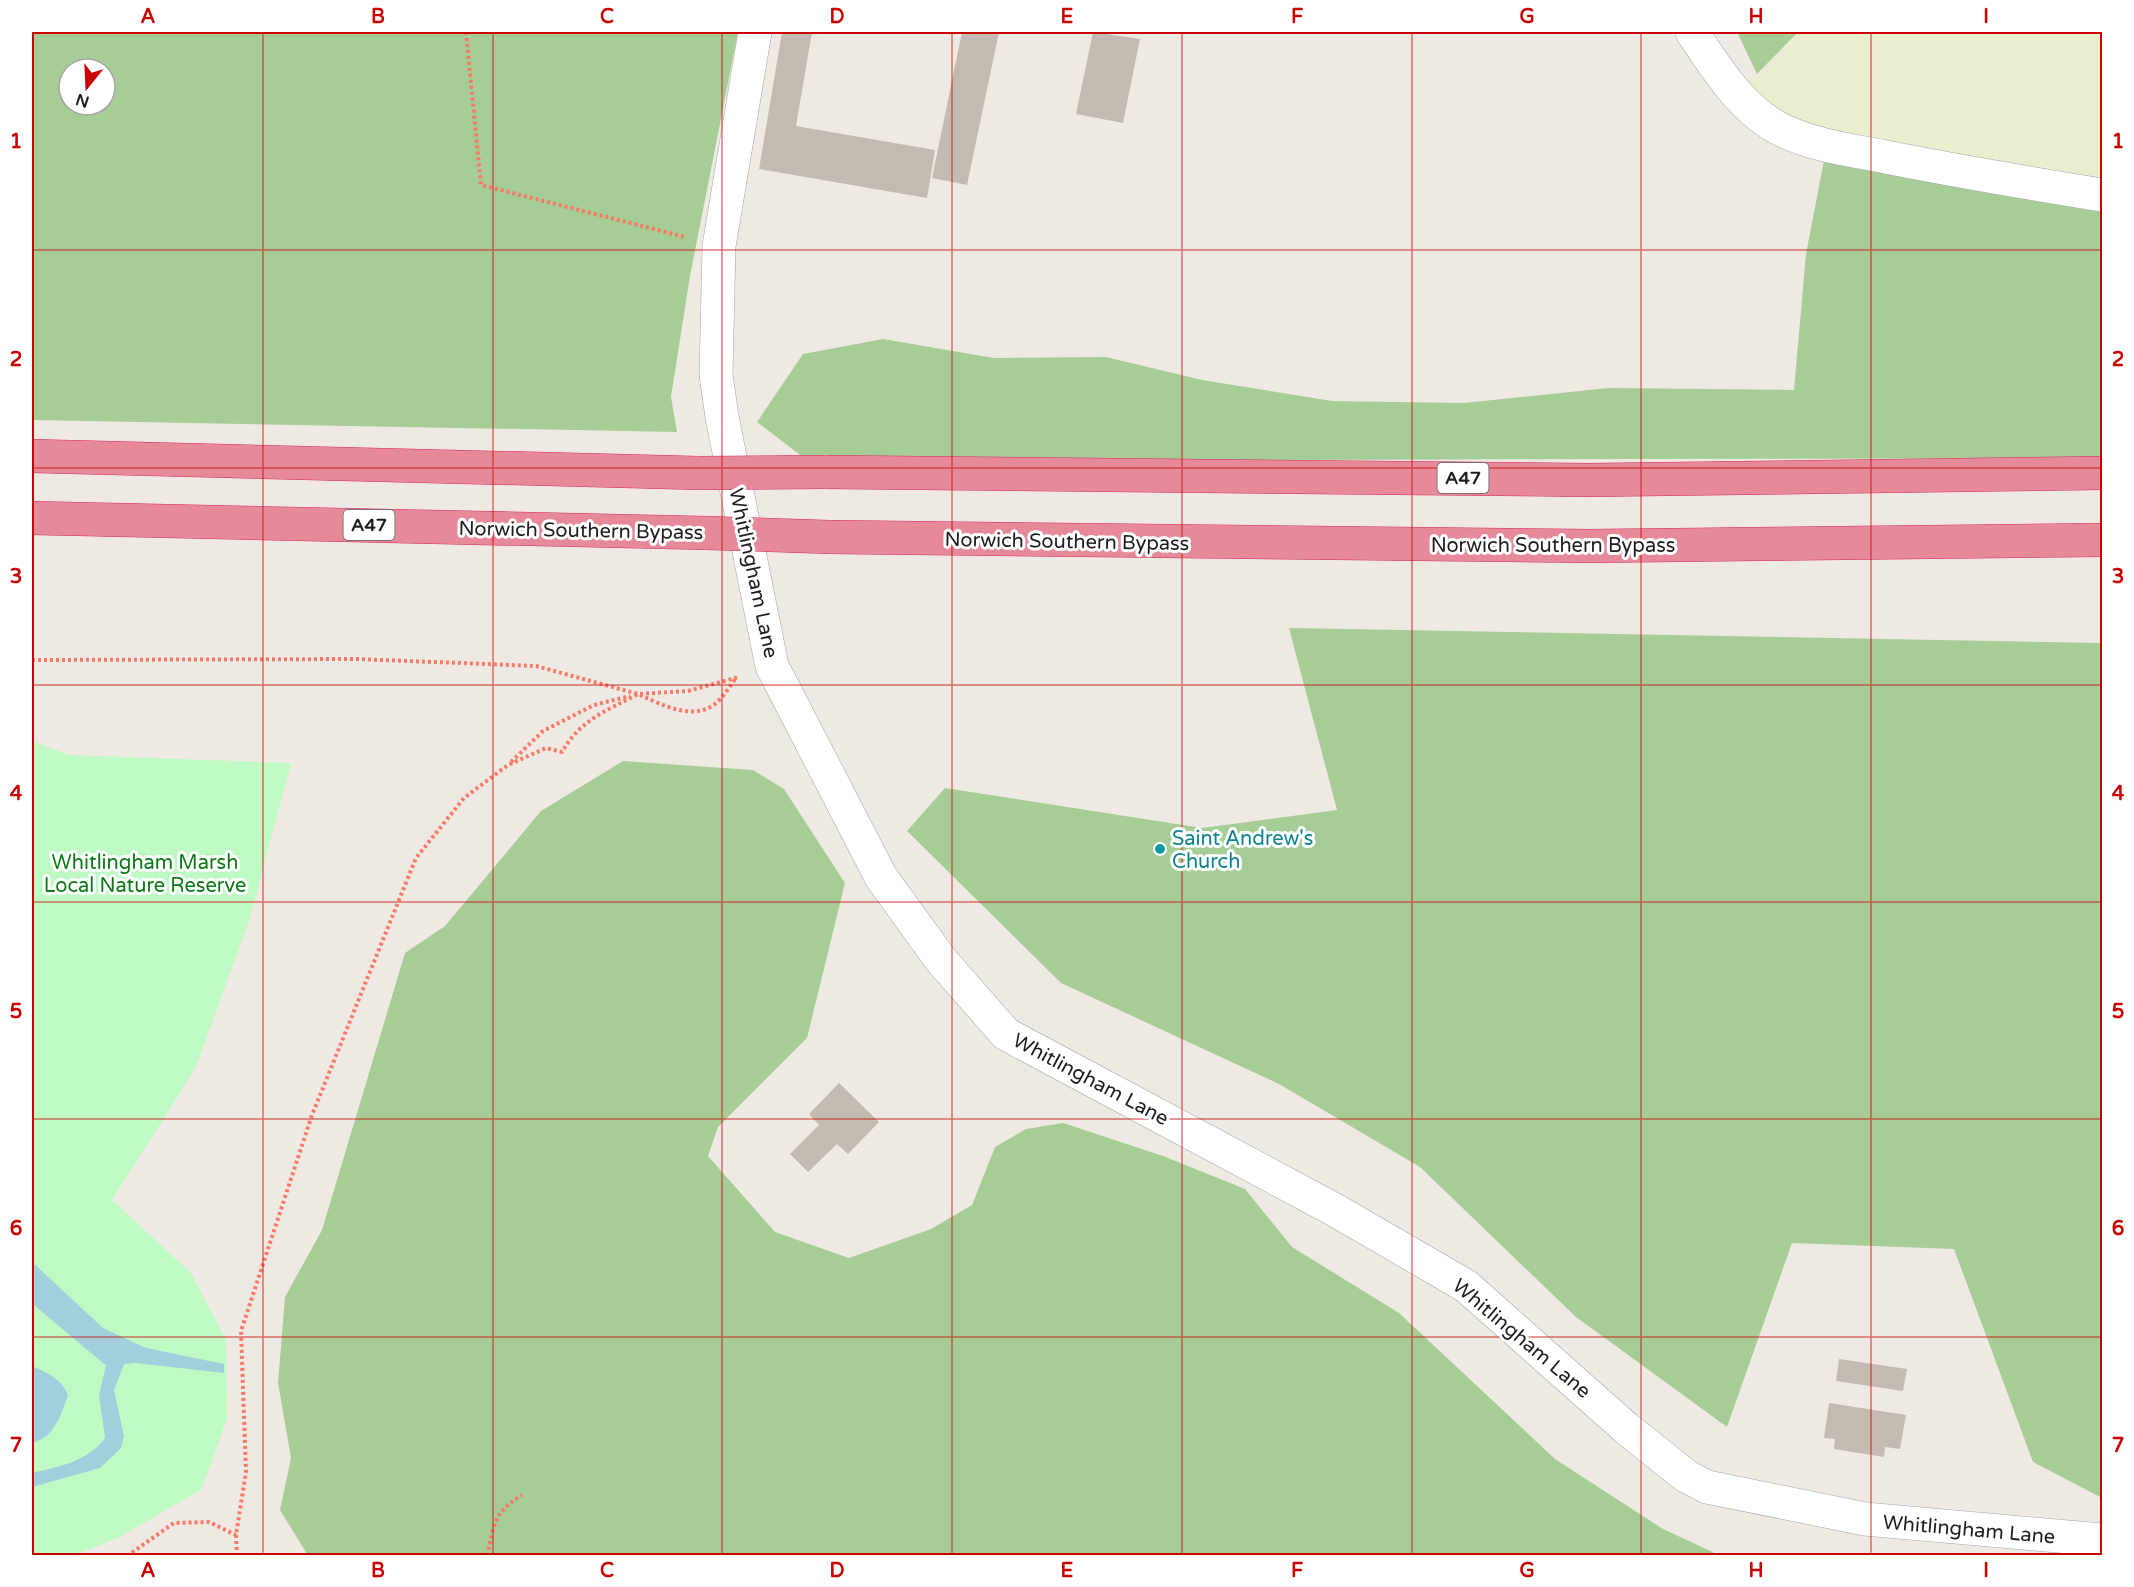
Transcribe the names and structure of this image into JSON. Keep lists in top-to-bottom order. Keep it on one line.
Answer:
{"streets":{"highway":["A47","Norwich Southern Bypass"],"street":["Whitlingham Lane"]},"parks":["Whitlingham Marsh Local Nature Reserve"],"places":["Saint Andrew's Church"],"north":"bottom","grid":{"columns":["A","B","C","D","E","F","G","H","I"],"rows":["1","2","3","4","5","6","7"]}}
